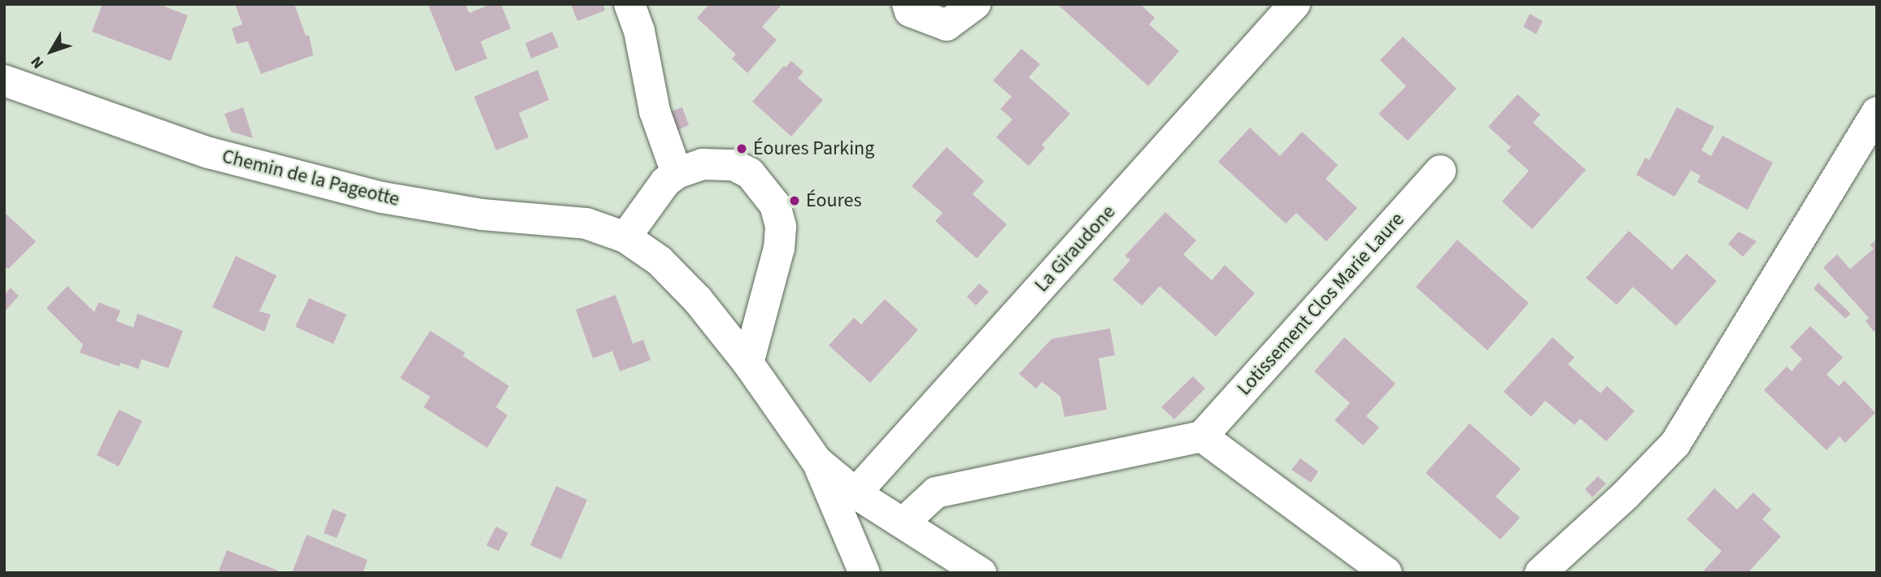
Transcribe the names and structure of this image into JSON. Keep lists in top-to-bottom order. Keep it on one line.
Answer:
{"streets":{"street":["Chemin de la Pageotte","La Giraudone","Lotissement Clos Marie Laure"]},"crossings":[["Chemin de la Pageotte","La Giraudone"]],"places":["Éoures Parking","Éoures"],"north":"bottom left"}
